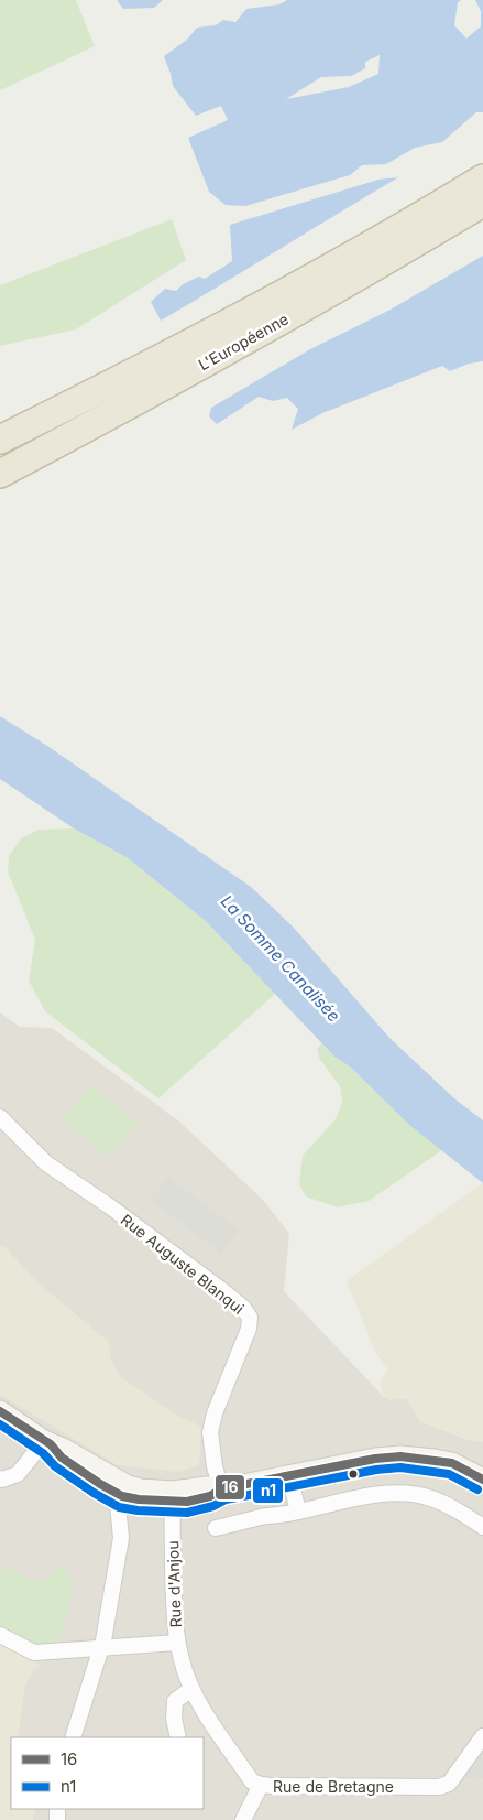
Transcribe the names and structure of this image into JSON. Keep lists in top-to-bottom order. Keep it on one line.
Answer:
{"streets":{"highway":["L'Européenne"],"street":["Rue Auguste Blanqui","Rue d'Anjou","Rue de Bretagne"]},"crossings":[["Rue d'Anjou","Rue de Bretagne"]],"water":["La Somme Canalisée"],"lines":["transit line 16","transit line n1"],"legend":["16","n1"]}
